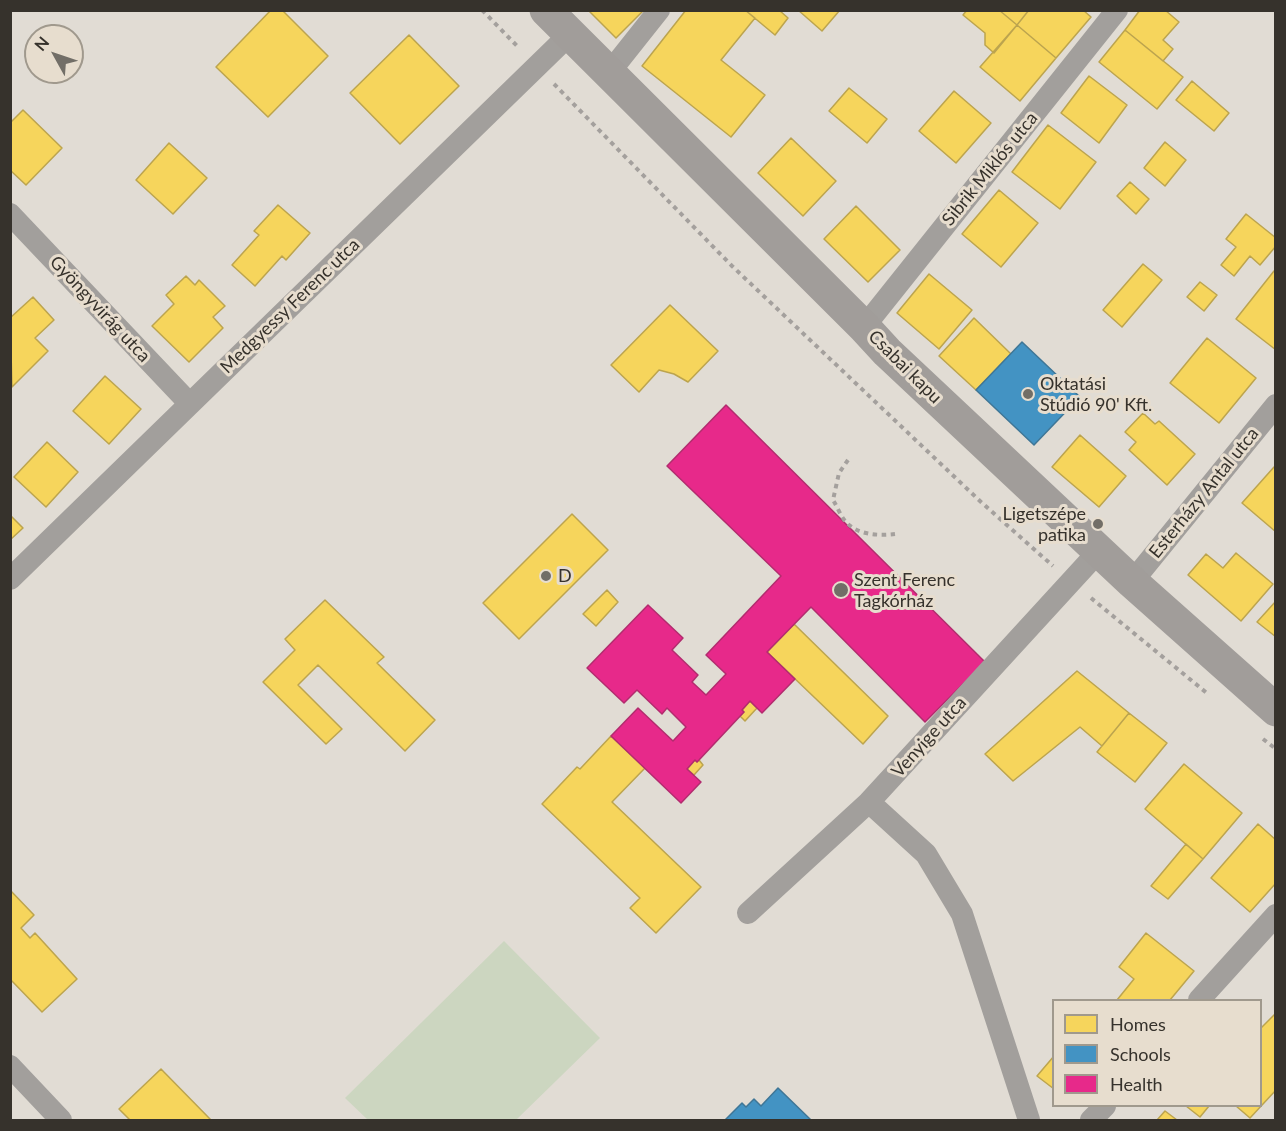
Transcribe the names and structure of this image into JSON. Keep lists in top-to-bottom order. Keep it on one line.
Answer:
{"streets":{"street":["Sibrik Miklós utca","Medgyessy Ferenc utca","Gyöngyvirág utca","Csabai kapu","Esterházy Antal utca","Venyige utca"]},"crossings":[["Sibrik Miklós utca","Csabai kapu"],["Medgyessy Ferenc utca","Gyöngyvirág utca"],["Medgyessy Ferenc utca","Csabai kapu"],["Csabai kapu","Esterházy Antal utca"],["Csabai kapu","Venyige utca"]],"places":["Oktatási Stúdió 90' Kft.","Ligetszépe patika","D","Szent Ferenc Tagkórház"],"legend":["Homes","Schools","Health"],"north":"top left"}
